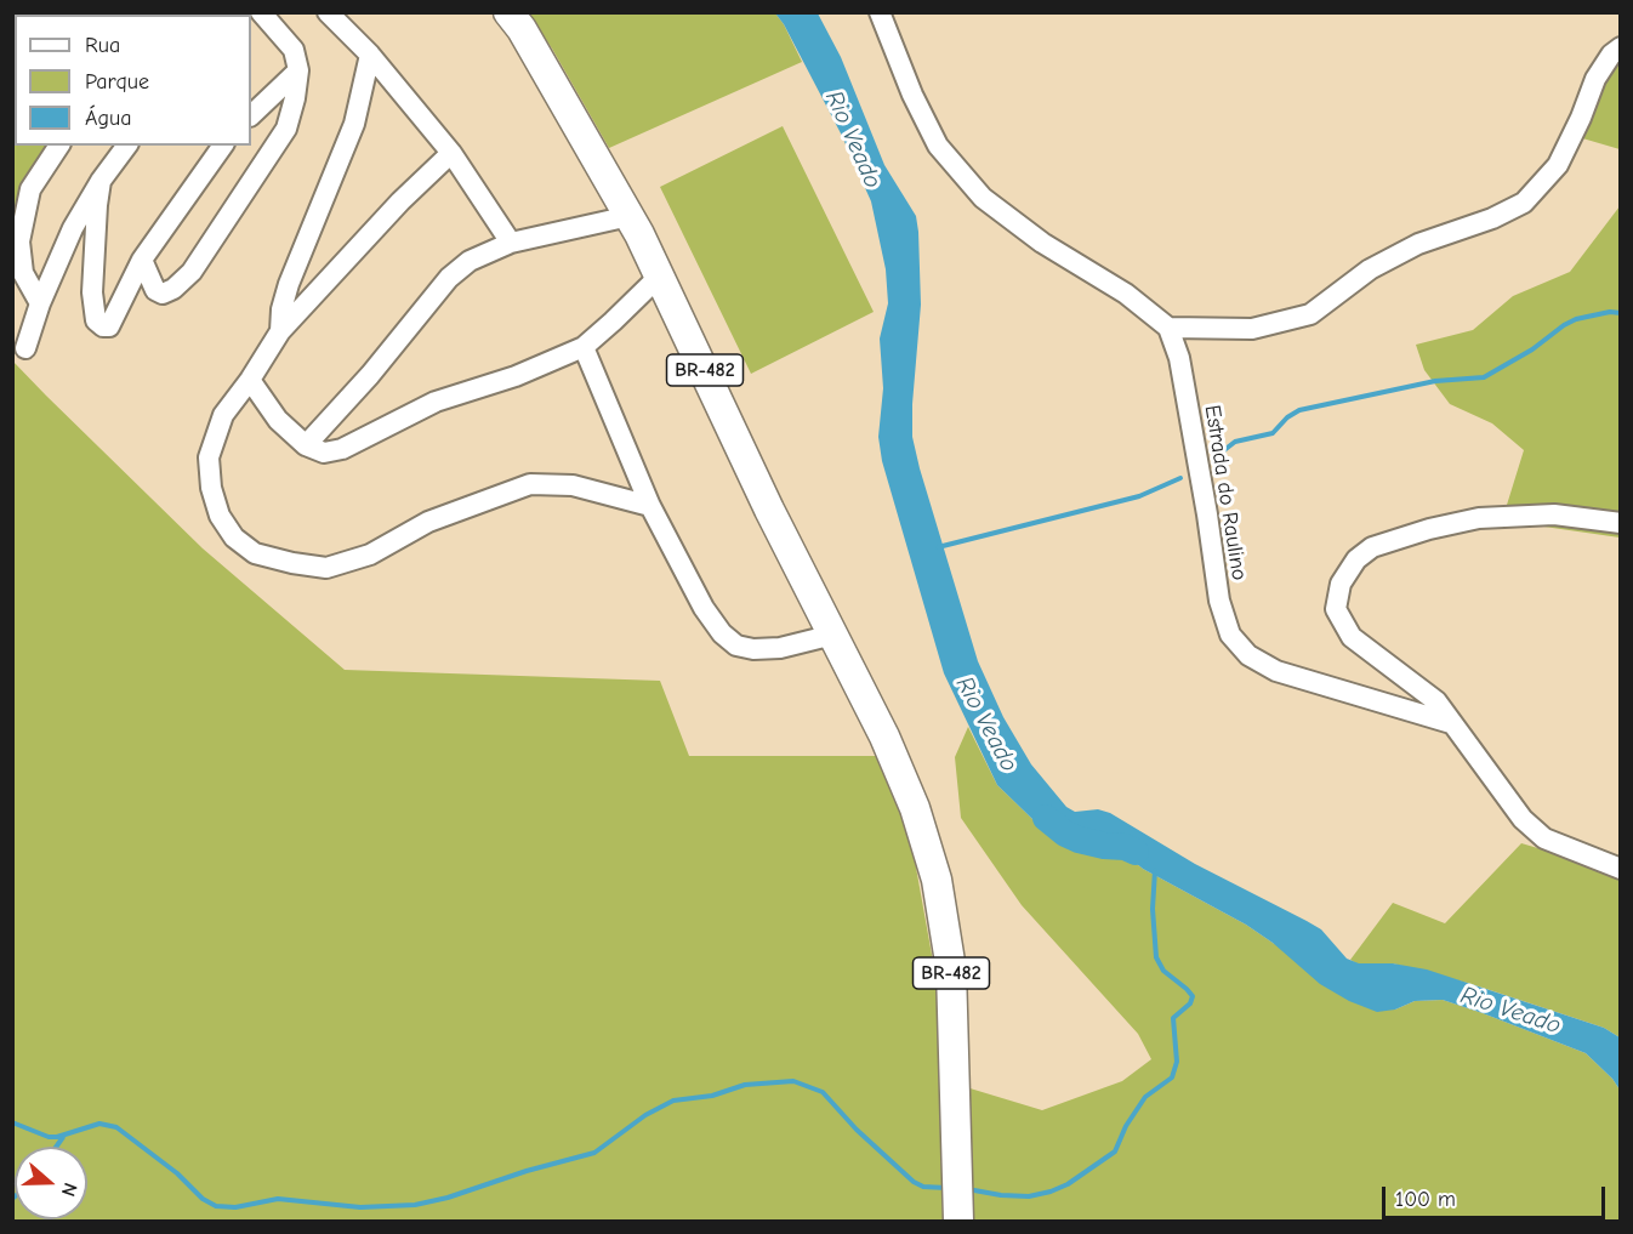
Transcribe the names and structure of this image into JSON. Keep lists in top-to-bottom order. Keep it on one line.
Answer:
{"streets":{"highway":["BR-482"],"street":["Estrada do Raulino"]},"water":["Rio Veado"],"legend":["Rua","Parque","Água"],"scale_bar":"100 m","north":"right"}
